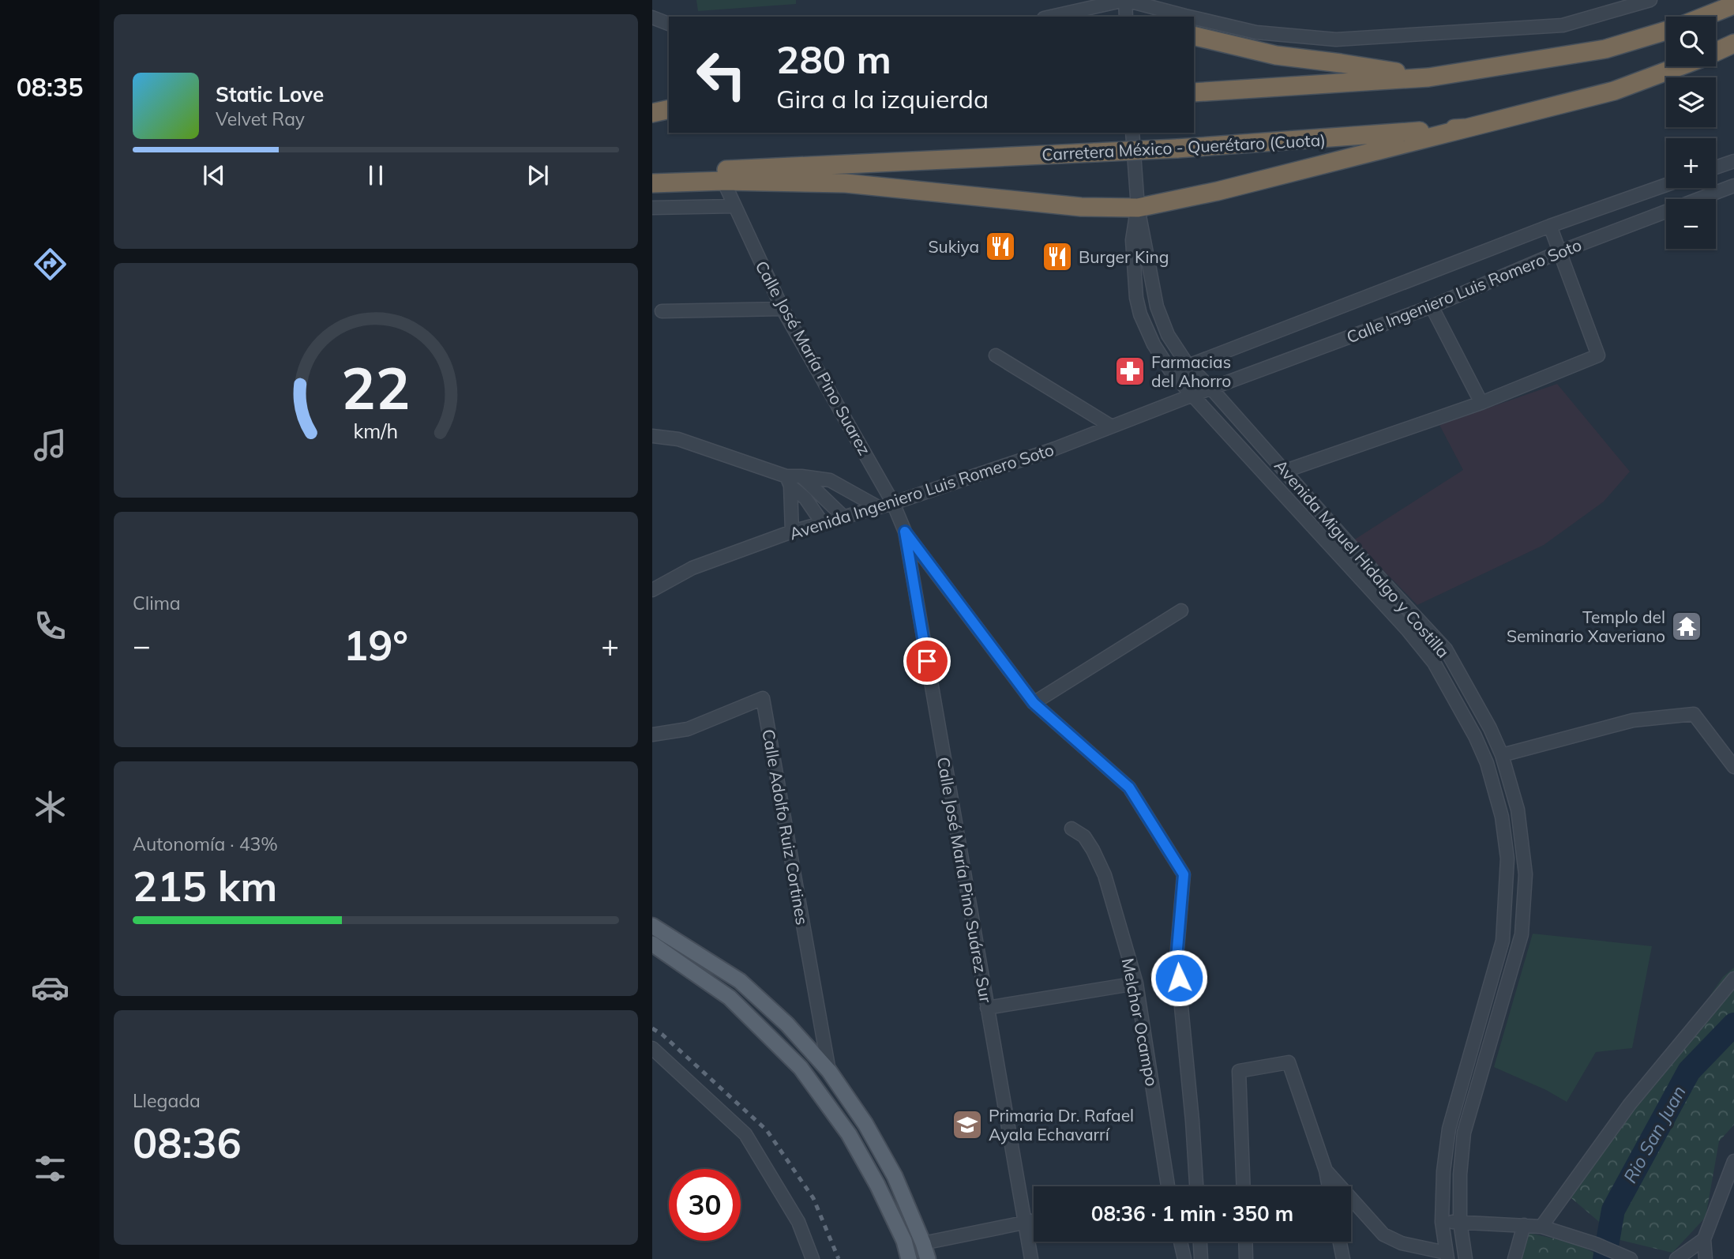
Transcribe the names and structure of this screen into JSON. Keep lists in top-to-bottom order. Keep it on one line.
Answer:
{"streets":{"highway":["Carretera México - Querétaro (Cuota)"],"street":["Calle Ingeniero Luis Romero Soto","Calle José María Pino Suarez","Avenida Ingeniero Luis Romero Soto","Avenida Miguel Hidalgo y Costilla","Calle Adolfo Ruiz Cortines","Calle José María Pino Suárez Sur","Melchor Ocampo"]},"crossings":[["Calle Ingeniero Luis Romero Soto","Avenida Ingeniero Luis Romero Soto"],["Calle Ingeniero Luis Romero Soto","Avenida Miguel Hidalgo y Costilla"],["Calle José María Pino Suarez","Avenida Ingeniero Luis Romero Soto"],["Calle José María Pino Suarez","Calle José María Pino Suárez Sur"],["Avenida Ingeniero Luis Romero Soto","Avenida Miguel Hidalgo y Costilla"],["Avenida Ingeniero Luis Romero Soto","Calle José María Pino Suárez Sur"]],"water":["Rio San Juan"],"places":{"restaurant":["Sukiya","Burger King"],"pharmacy":["Farmacias del Ahorro"],"temple":["Templo del Seminario Xaveriano"],"school or university":["Primaria Dr. Rafael Ayala Echavarrí"]},"page":{"tabs":"08:35","map_buttons":["+","−"],"turn":["280 m","Gira a la izquierda"],"song":["Static Love","Velvet Ray"],"tile":["Clima",["Autonomía · 43%","215 km"],["Llegada","08:36"]],"heat":["−","19°","+"],"limit":"30","trip":"08:36 · 1 min · 350 m","gauge":["22","km/h"]}}
